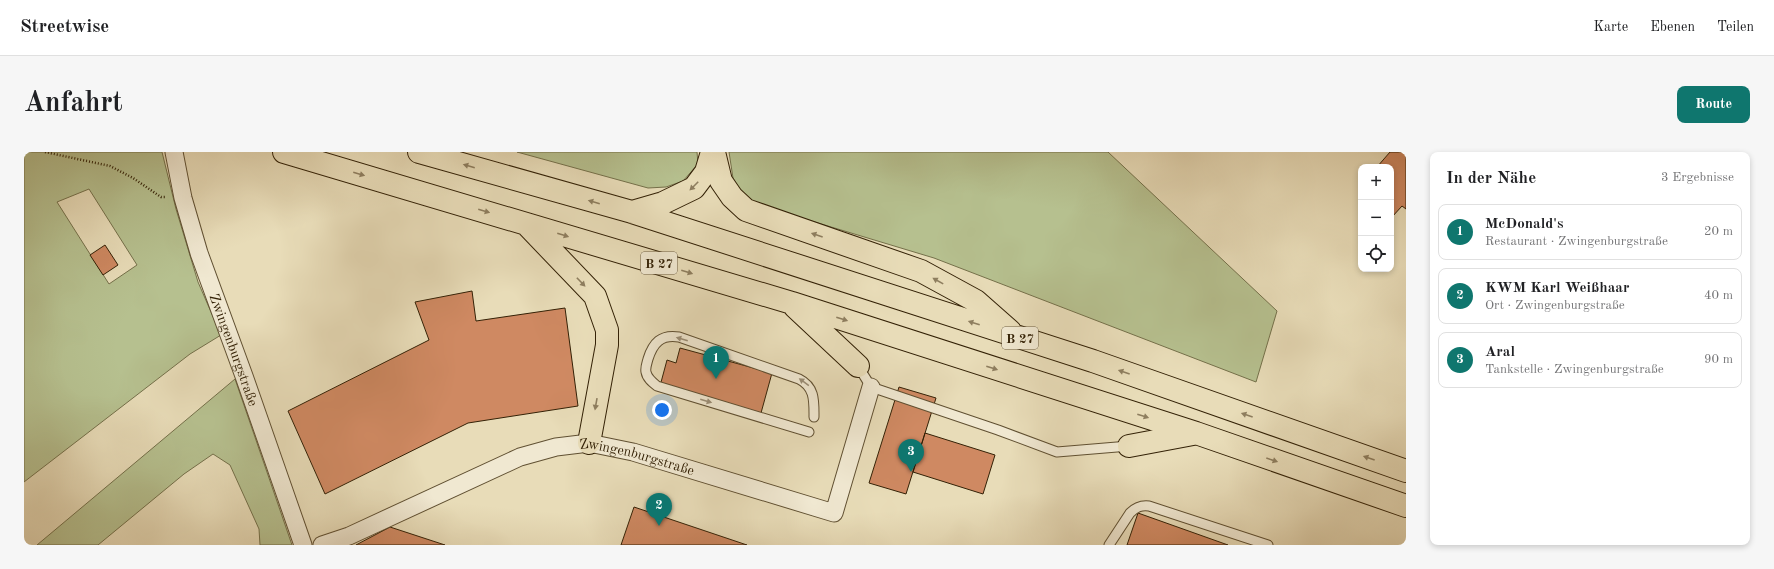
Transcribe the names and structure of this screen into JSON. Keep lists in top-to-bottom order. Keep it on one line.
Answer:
{"streets":{"highway":["B 27"],"street":["Zwingenburgstraße"]},"page":{"header":"Streetwise","nav":["Karte","Ebenen","Teilen"],"buttons":"Route","title":"Anfahrt","heading":["In der Nähe","3 Ergebnisse"],"map_buttons":["+","−"],"list":[{"mark":"1","name":"McDonald's","note":"Restaurant · Zwingenburgstraße","value":"20 m"},{"mark":"2","name":"KWM Karl Weißhaar","note":"Ort · Zwingenburgstraße","value":"40 m"},{"mark":"3","name":"Aral","note":"Tankstelle · Zwingenburgstraße","value":"90 m"}],"pins":["1","3","2"]}}
